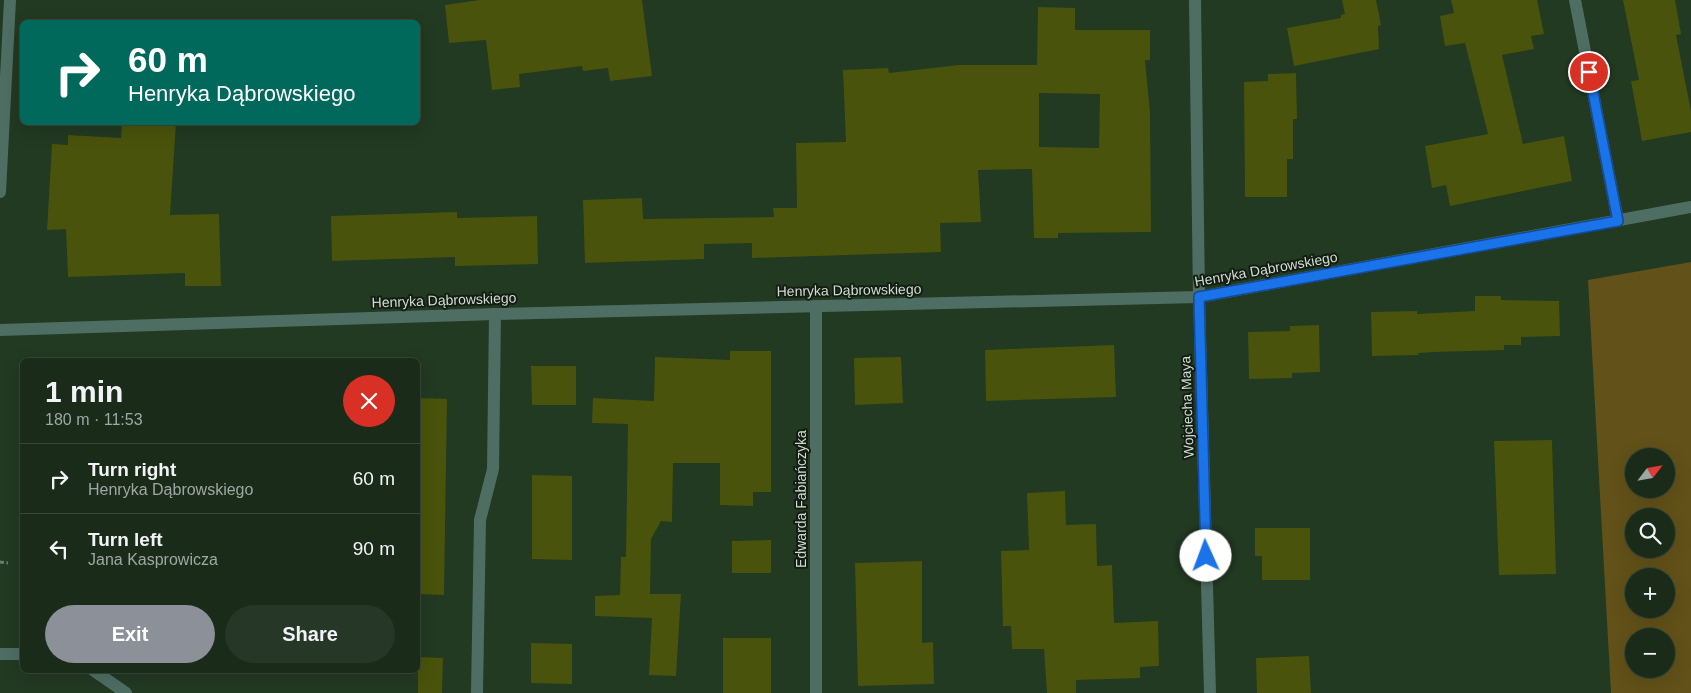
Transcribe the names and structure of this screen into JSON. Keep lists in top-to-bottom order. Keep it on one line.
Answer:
{"streets":{"street":["Henryka Dąbrowskiego","Wojciecha Maya","Edwarda Fabiańczyka"]},"crossings":[["Henryka Dąbrowskiego","Wojciecha Maya"],["Henryka Dąbrowskiego","Edwarda Fabiańczyka"]],"north":"top right","page":{"turn":["60 m","Henryka Dąbrowskiego"],"heading":["1 min","180 m · 11:53"],"list":[{"name":"Turn right","note":"Henryka Dąbrowskiego","value":"60 m"},{"name":"Turn left","note":"Jana Kasprowicza","value":"90 m"}],"map_buttons":["+","−"],"buttons":["Exit","Share"]}}
